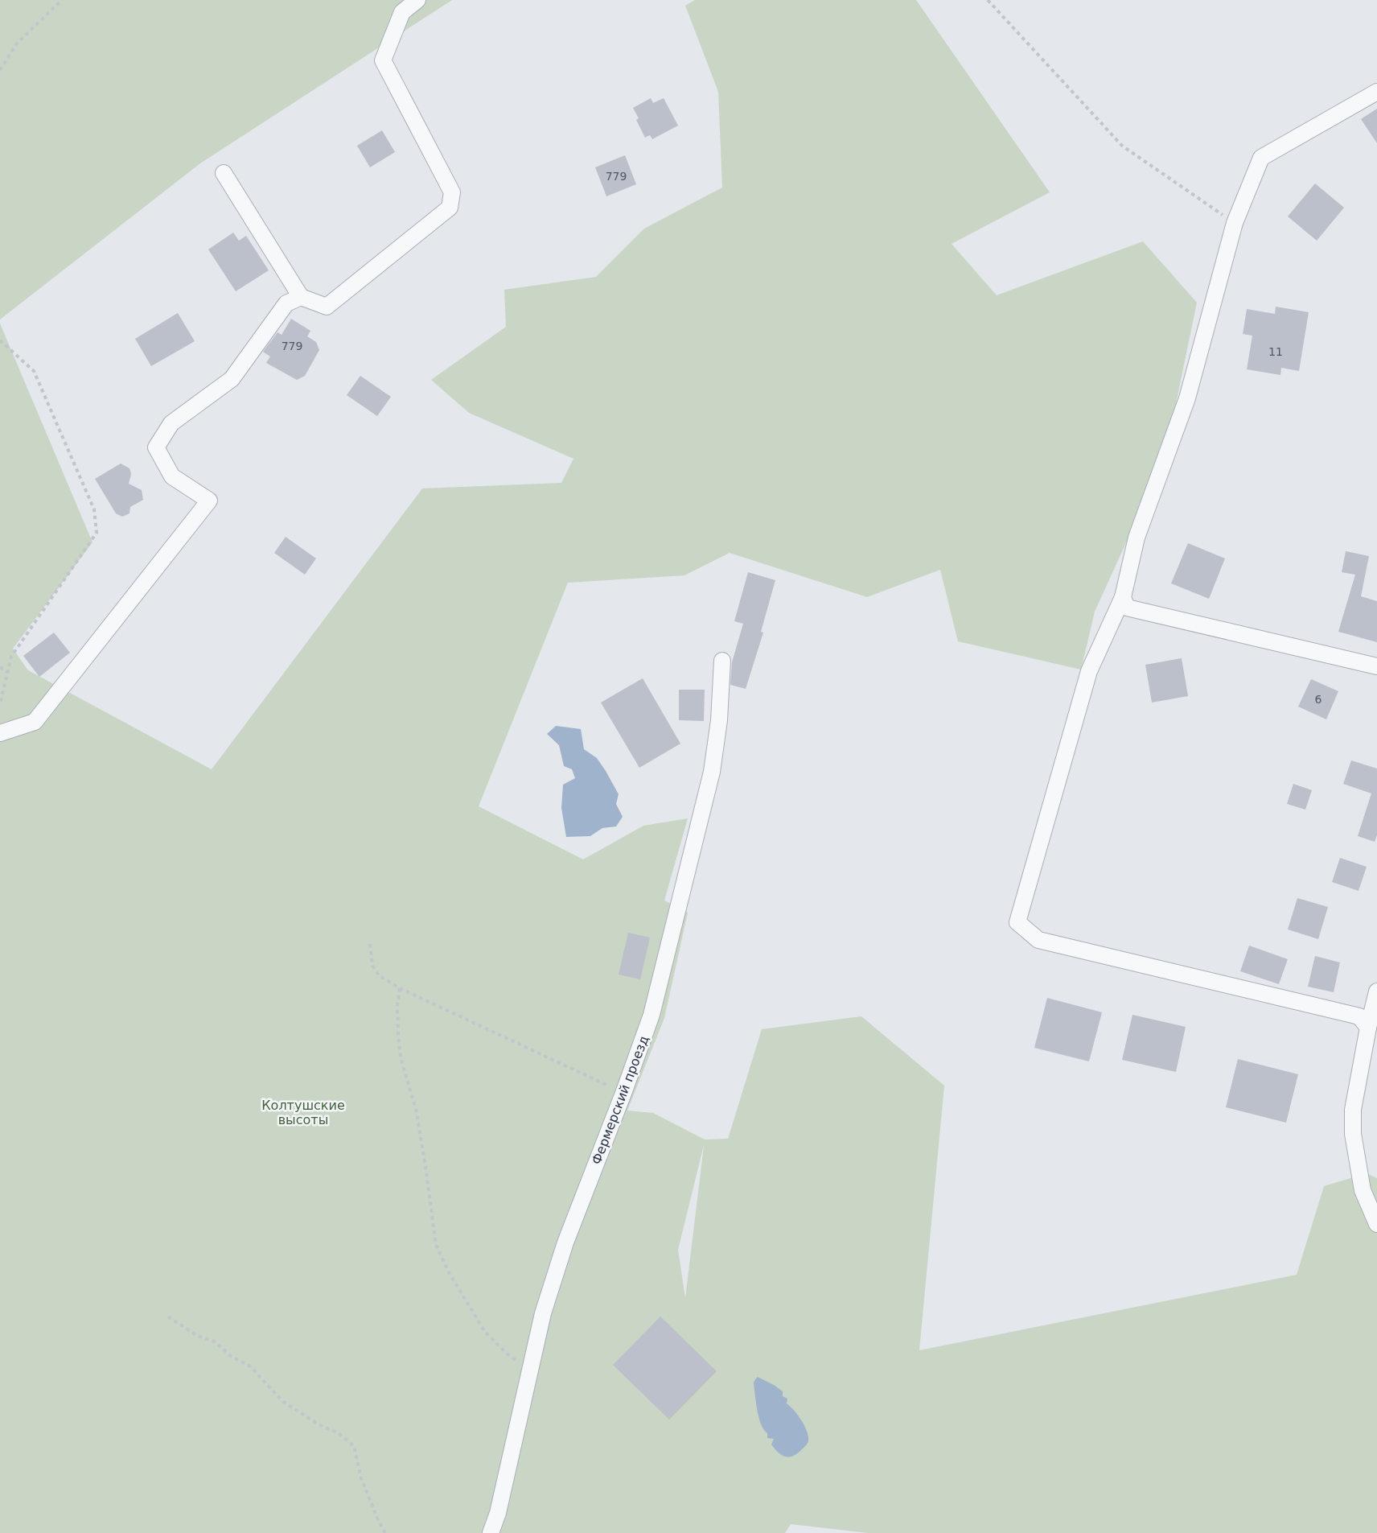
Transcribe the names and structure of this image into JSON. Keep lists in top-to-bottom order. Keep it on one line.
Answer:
{"streets":{"street":["Фермерский проезд"]},"parks":["Колтушские высоты"],"house_numbers":["779","779","11","6"]}
